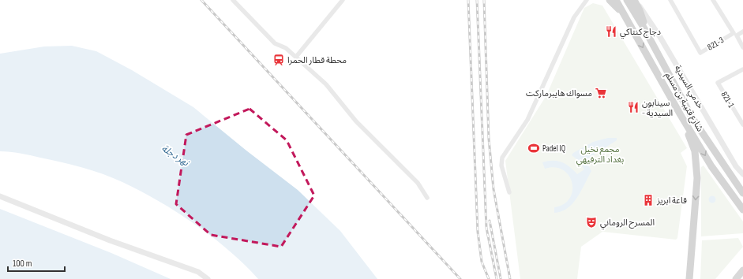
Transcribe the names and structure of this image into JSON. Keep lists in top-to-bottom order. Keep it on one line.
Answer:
{"streets":{"highway":["شارع قتيبة بن مسلم"],"street":["821-3","خدمي السيدية","821-1"]},"water":["نهر دجلة"],"parks":["مجمع نخيل بغداد الترفيهي"],"places":{"restaurant":["دجاج كنتاكي","سينابون - السيدية"],"station":["محطة قطار الحمرا"],"supermarket":["مسواك هايبرماركت"],"sports":["Padel IQ"],"building":["قاعة ابريز"],"theatre":["المسرح الروماني"]},"scale_bar":"100 m"}
